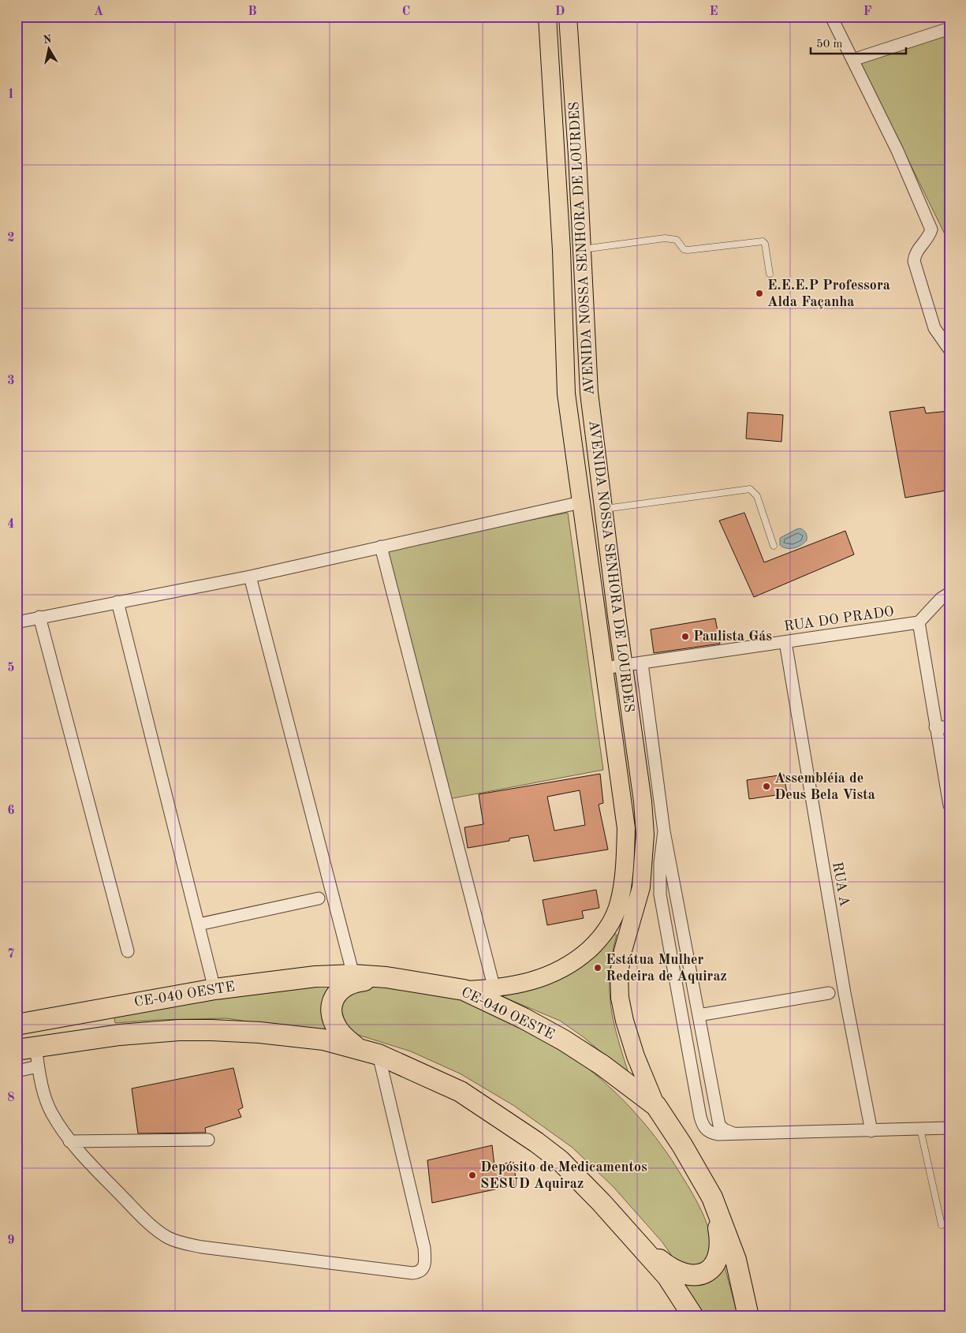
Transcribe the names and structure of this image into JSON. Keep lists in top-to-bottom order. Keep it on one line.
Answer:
{"streets":{"highway":["CE-040 OESTE"],"main road":["AVENIDA NOSSA SENHORA DE LOURDES"],"street":["RUA DO PRADO","RUA A"]},"crossings":[["AVENIDA NOSSA SENHORA DE LOURDES","RUA DO PRADO"],["AVENIDA NOSSA SENHORA DE LOURDES","CE-040 OESTE"],["RUA DO PRADO","RUA A"]],"places":["E.E.E.P Professora Alda Façanha","Paulista Gás","Assembléia de Deus Bela Vista","Estátua Mulher Redeira de Aquiraz","Depósito de Medicamentos SESUD Aquiraz"],"scale_bar":"50 m","north":"top","grid":{"columns":["A","B","C","D","E","F"],"rows":["1","2","3","4","5","6","7","8","9"]}}
